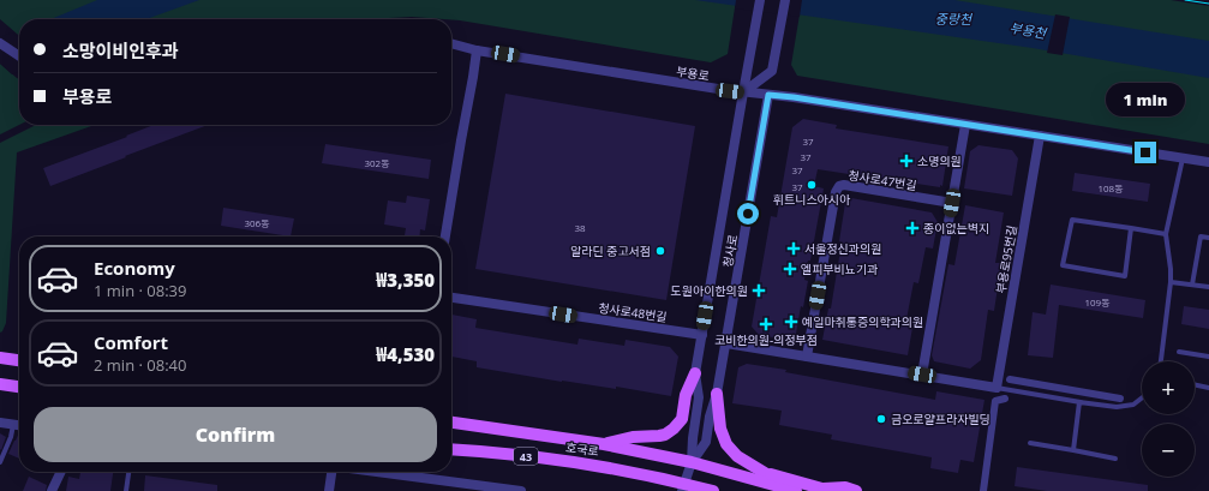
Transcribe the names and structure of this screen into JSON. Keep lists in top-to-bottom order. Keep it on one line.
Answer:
{"streets":{"main road":["호국로","43"],"street":["부용로","청사로47번길","청사로","부용로95번길","청사로48번길"]},"crossings":[["부용로","청사로"],["부용로","부용로95번길"],["청사로","청사로48번길"],["청사로","호국로"]],"water":["중랑천","부용천"],"places":{"health":["소명의원","종이없는벽지","서울정신과의원","엘피부비뇨기과","도원아이한의원","예일마취통증의학과의원","코비한의원-의정부점"],"other":["휘트니스아시아","알라딘 중고서점","금오로얄프라자빌딩"]},"house_numbers":["37","37","302동","37","37","108동","306동","38","109동"],"page":{"banner":["소망이비인후과","부용로"],"bubble":"1 min","list":[{"name":"Economy","note":"1 min · 08:39","value":"₩3,350"},{"name":"Comfort","note":"2 min · 08:40","value":"₩4,530"}],"map_buttons":["+","−"],"buttons":"Confirm"}}
